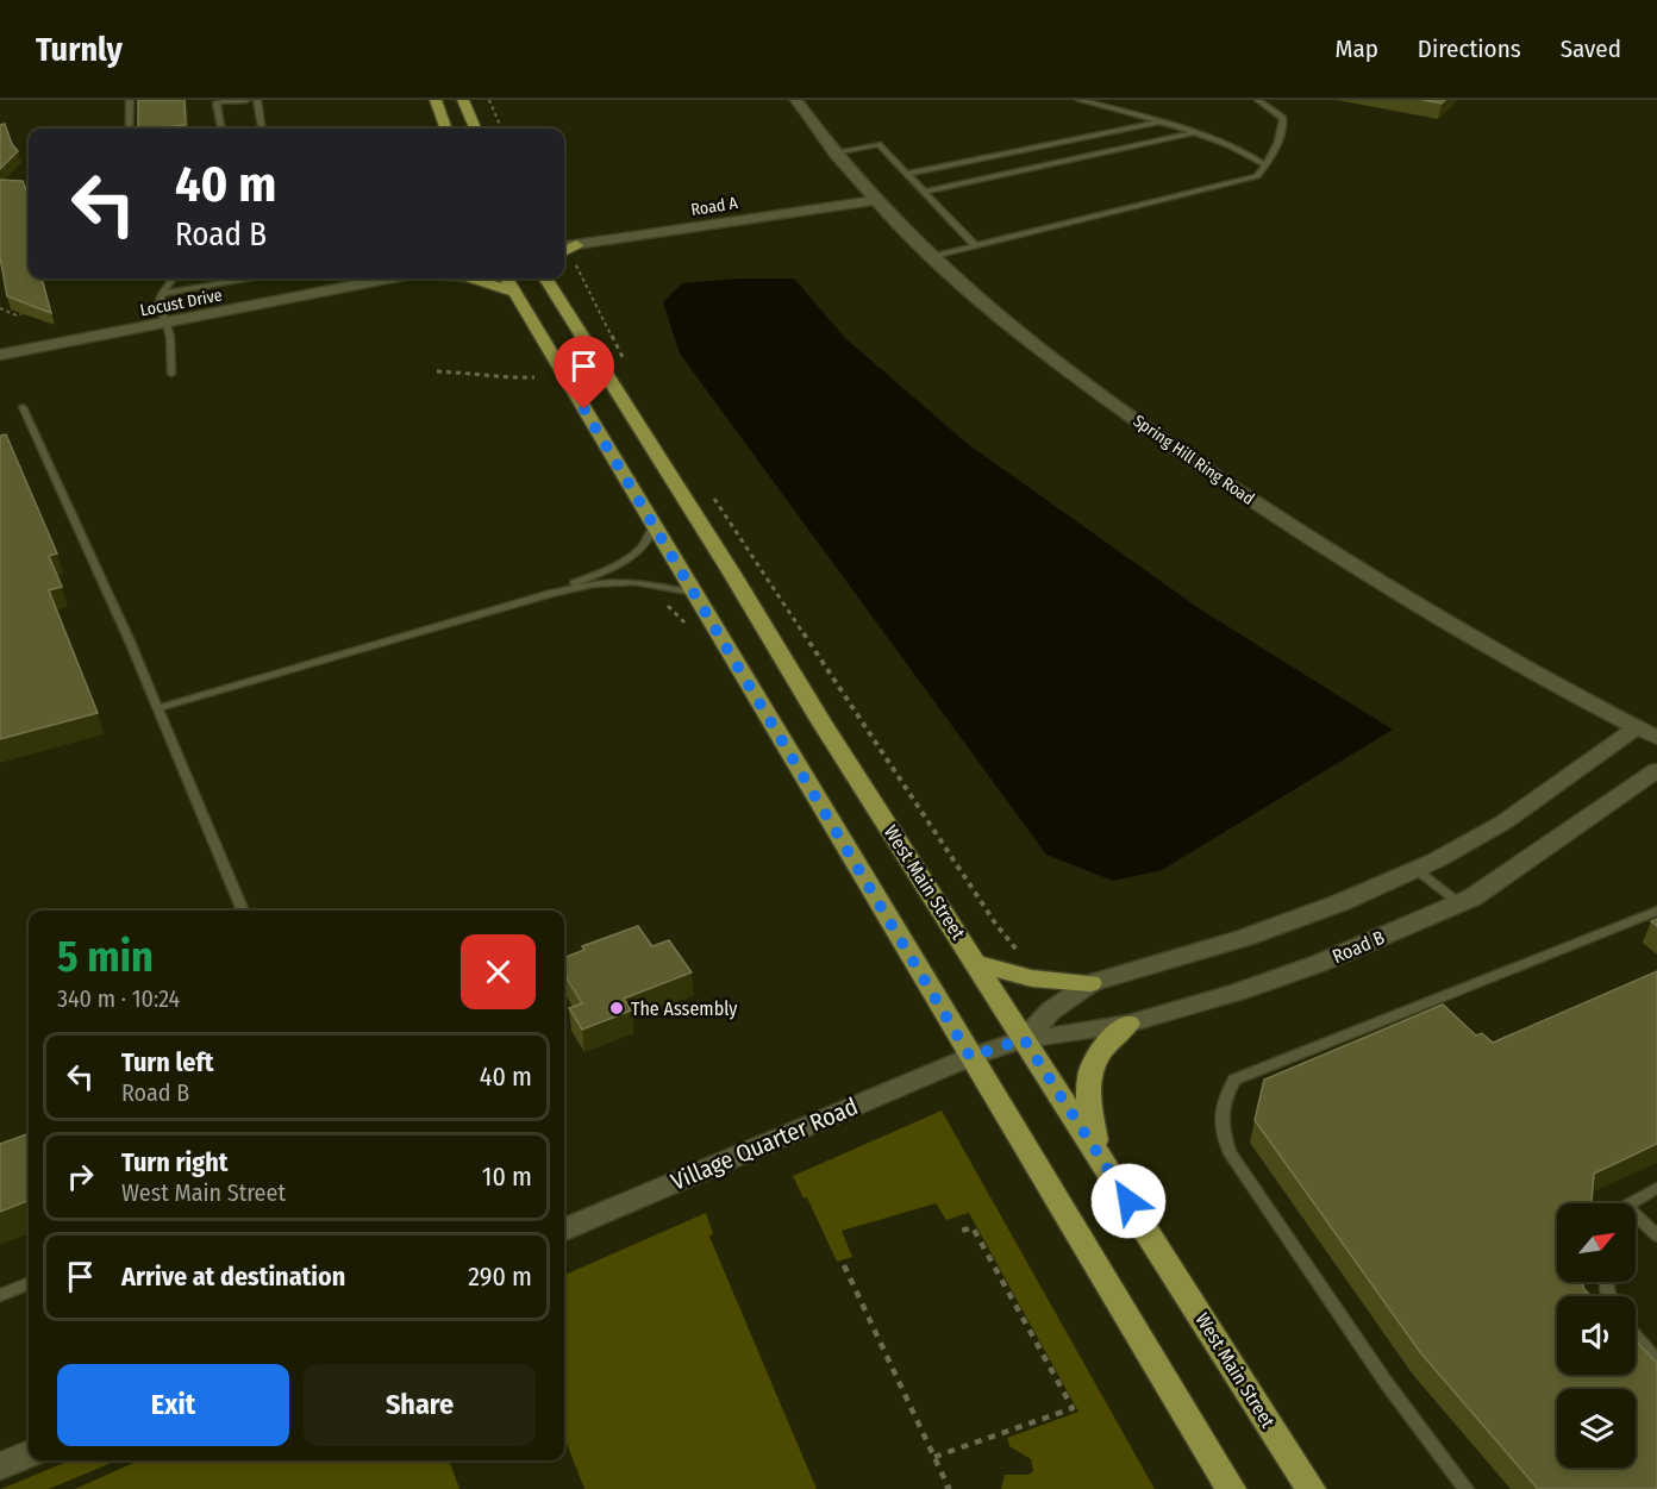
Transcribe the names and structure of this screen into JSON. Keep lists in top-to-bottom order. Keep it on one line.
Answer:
{"streets":{"main road":["West Main Street"],"street":["Road A","Locust Drive","Spring Hill Ring Road","Road B","Village Quarter Road"]},"crossings":[["Road A","Spring Hill Ring Road"],["Spring Hill Ring Road","Road B"],["West Main Street","Road B"],["Road B","Village Quarter Road"]],"places":["The Assembly"],"north":"top right","page":{"header":"Turnly","nav":["Map","Directions","Saved"],"turn":["40 m","Road B"],"heading":["5 min","340 m · 10:24"],"list":[{"name":"Turn left","note":"Road B","value":"40 m"},{"name":"Turn right","note":"West Main Street","value":"10 m"},{"name":"Arrive at destination","value":"290 m"}],"buttons":["Exit","Share"]}}
